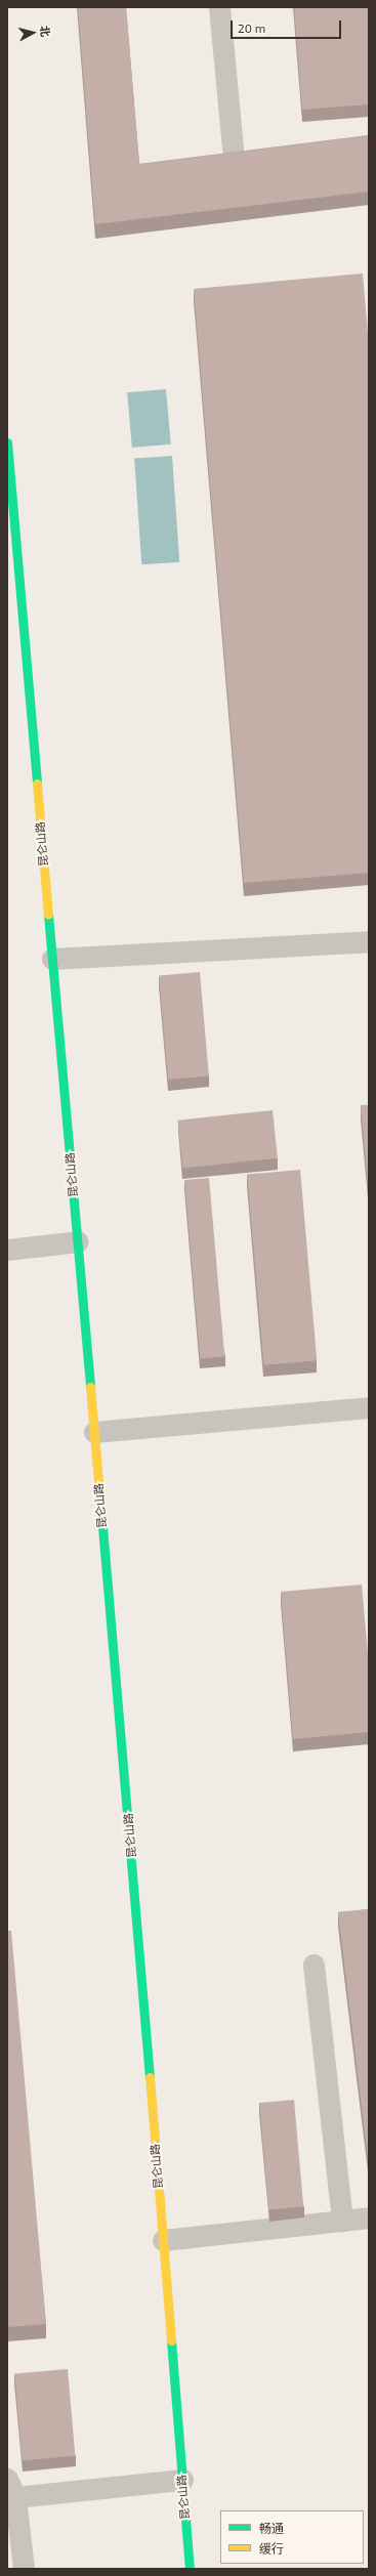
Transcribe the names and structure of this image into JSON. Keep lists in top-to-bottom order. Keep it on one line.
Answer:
{"streets":{"street":["昆仑山路"]},"legend":["畅通","缓行"],"scale_bar":"20 m","north":"right"}
